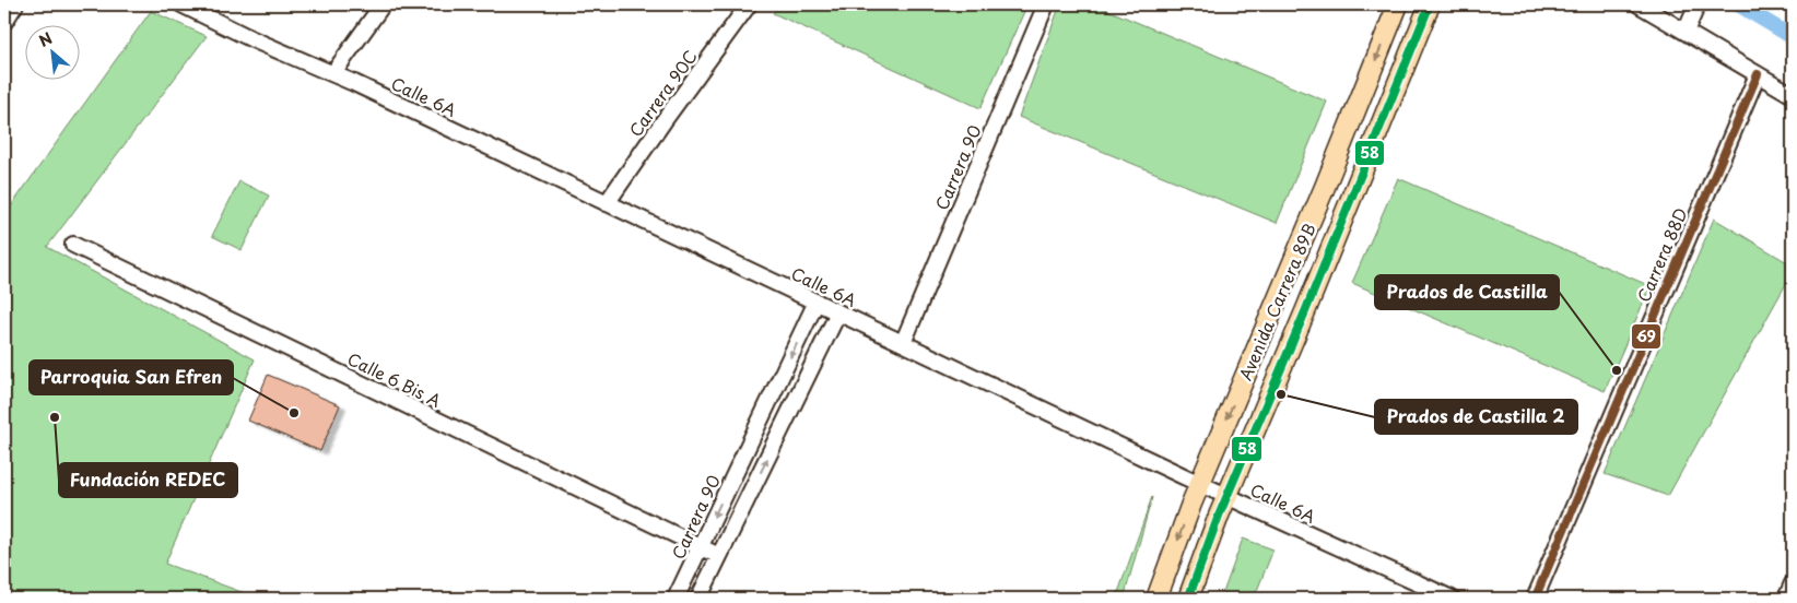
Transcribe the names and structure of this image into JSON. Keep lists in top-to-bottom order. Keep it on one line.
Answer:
{"streets":{"main road":["Avenida Carrera 89B"],"street":["Carrera 90C","Calle 6A","Carrera 90","Carrera 88D","Calle 6 Bis A"]},"crossings":[["Carrera 90C","Calle 6A"],["Calle 6A","Carrera 90"],["Calle 6A","Avenida Carrera 89B"],["Carrera 90","Calle 6 Bis A"]],"places":["Prados de Castilla","Prados de Castilla 2","Parroquia San Efren","Fundación REDEC"],"lines":["transit line 58","transit line 69"],"north":"top left"}
